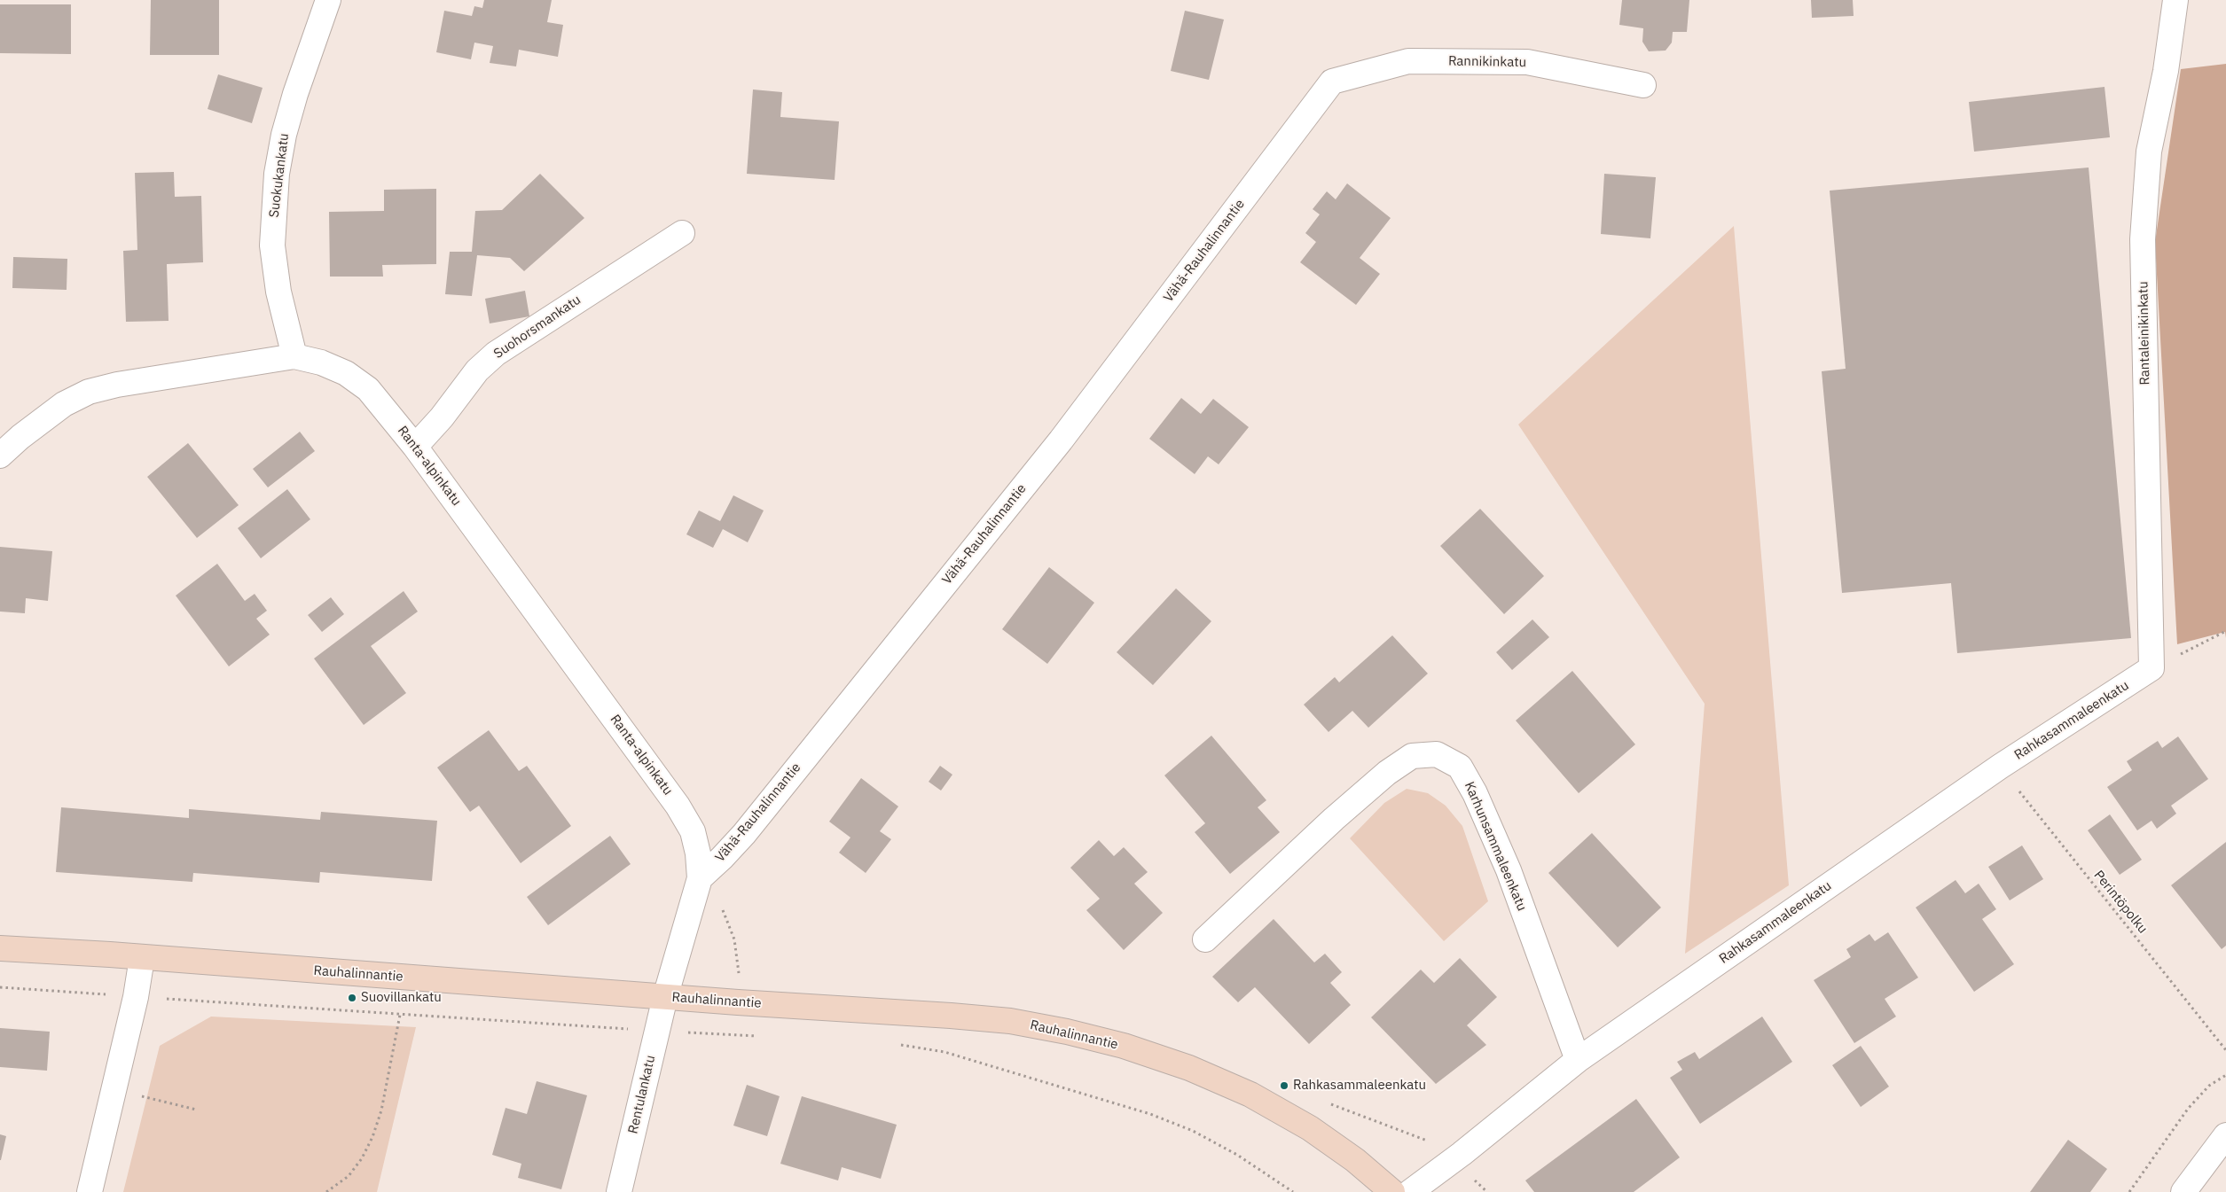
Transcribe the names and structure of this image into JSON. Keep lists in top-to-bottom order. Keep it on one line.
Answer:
{"streets":{"street":["Rannikinkatu","Suokukankatu","Vähä-Rauhalinnantie","Suohorsmankatu","Rantaleinikinkatu","Ranta-alpinkatu","Rahkasammaleenkatu","Karhunsammaleenkatu","Rauhalinnantie","Rentulankatu"],"path":["Perintöpolku"]},"crossings":[["Rannikinkatu","Vähä-Rauhalinnantie"],["Suokukankatu","Ranta-alpinkatu"],["Vähä-Rauhalinnantie","Ranta-alpinkatu"],["Suohorsmankatu","Ranta-alpinkatu"],["Rantaleinikinkatu","Rahkasammaleenkatu"],["Rahkasammaleenkatu","Karhunsammaleenkatu"],["Rahkasammaleenkatu","Perintöpolku"],["Rauhalinnantie","Rentulankatu"]],"places":["Suovillankatu","Rahkasammaleenkatu"]}
